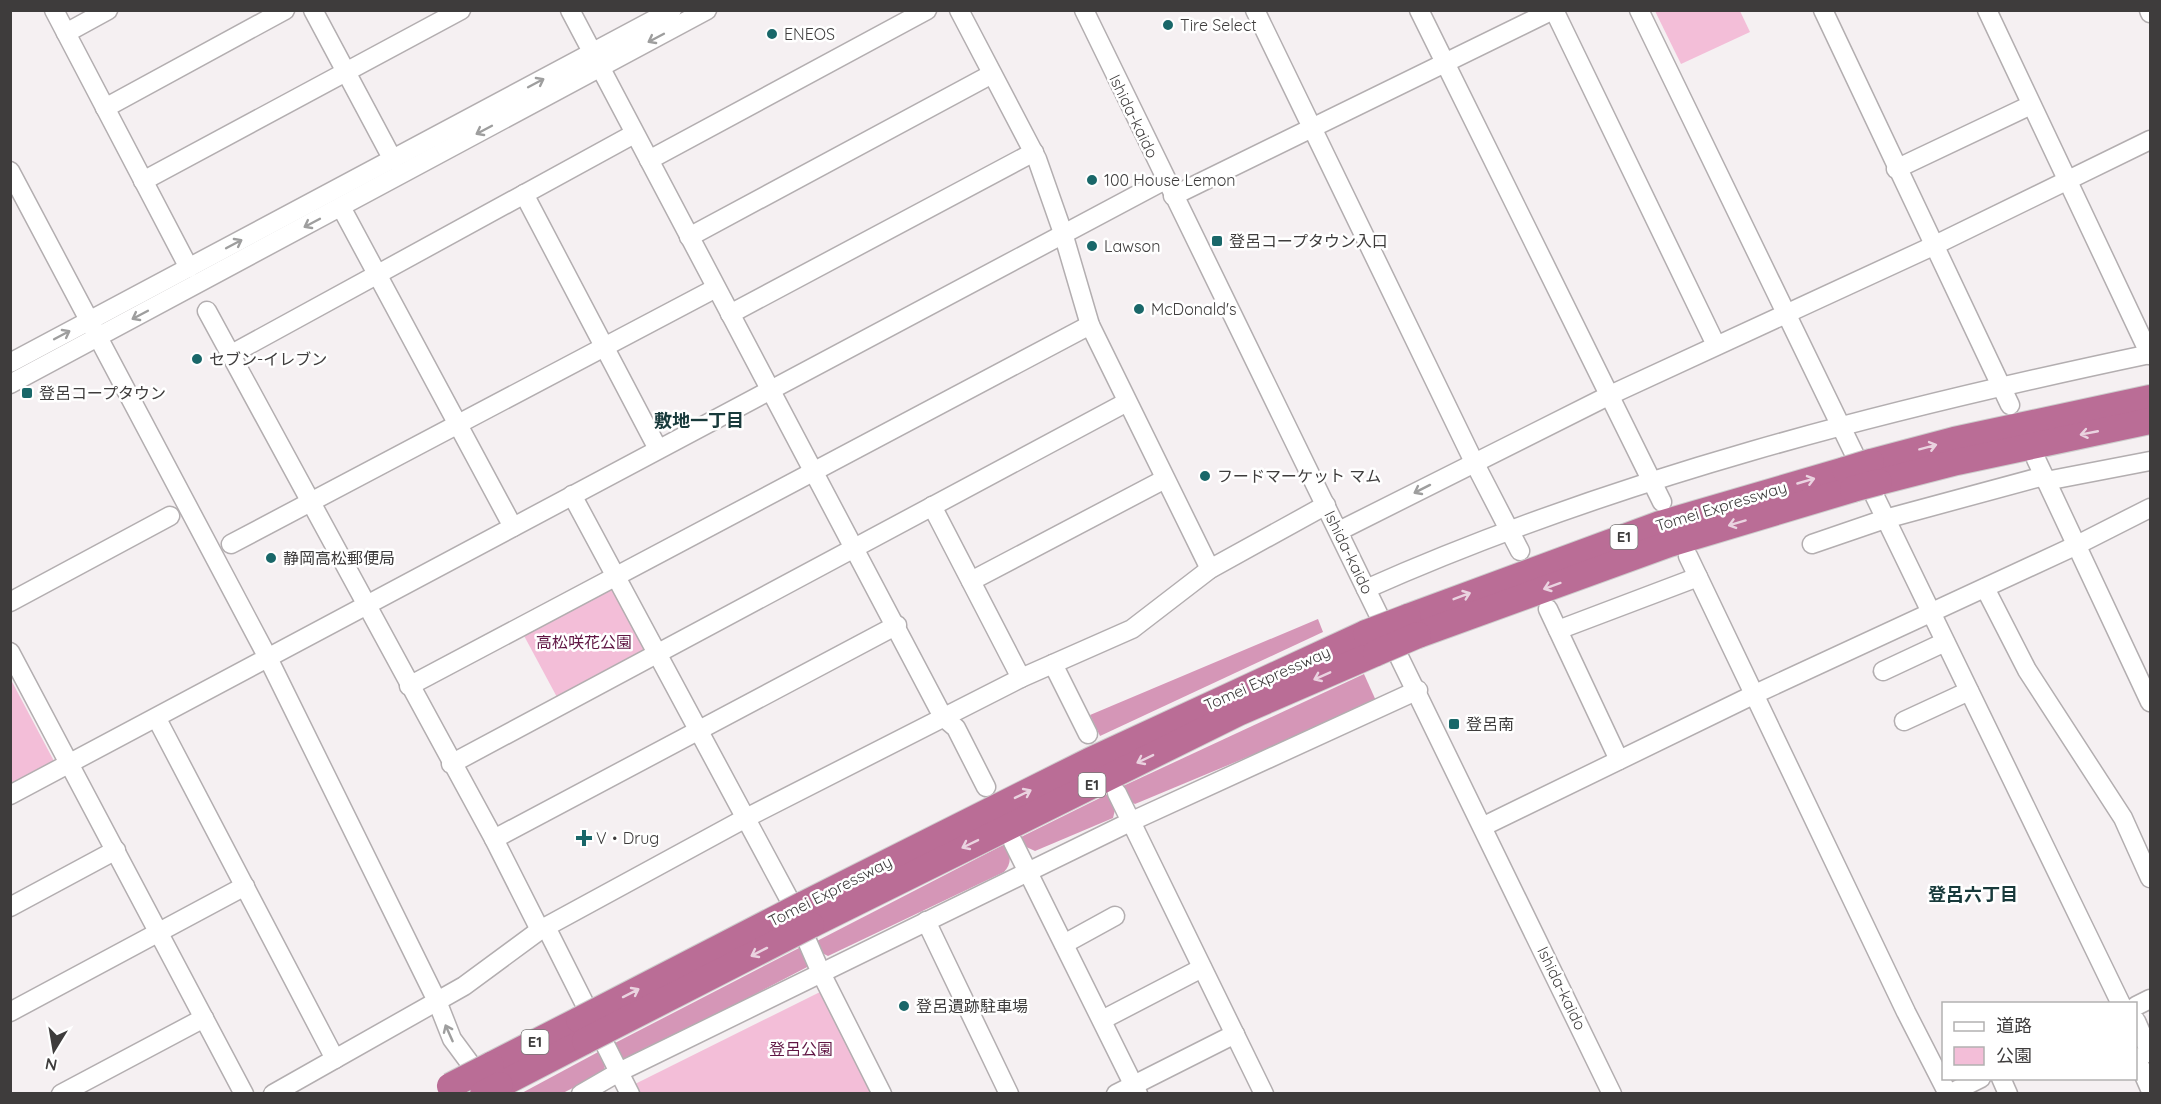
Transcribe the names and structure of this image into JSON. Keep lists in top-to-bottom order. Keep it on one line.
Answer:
{"streets":{"highway":["Tomei Expressway","E1"],"street":["Ishida-kaido"]},"districts":["敷地一丁目","登呂六丁目"],"parks":["高松咲花公園","登呂公園"],"places":{"other":["Tire Select","ENEOS","100 House Lemon","Lawson","McDonald's","セブン-イレブン","フードマーケット マム","静岡高松郵便局","登呂遺跡駐車場"],"transit":["登呂コープタウン入口","登呂コープタウン","登呂南"],"health":["V・Drug"]},"legend":["道路","公園"],"north":"bottom"}
